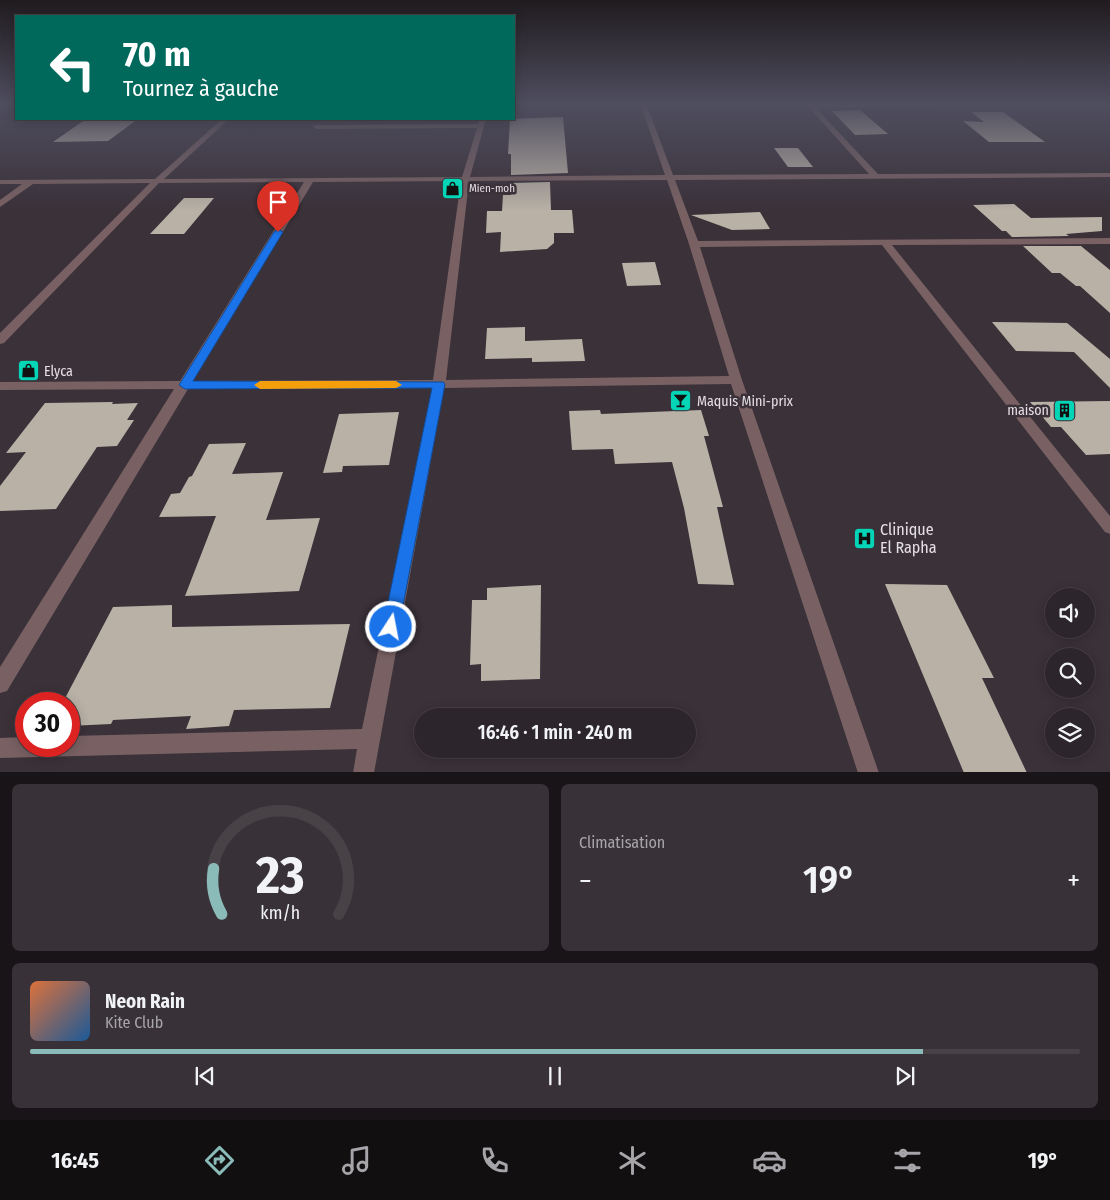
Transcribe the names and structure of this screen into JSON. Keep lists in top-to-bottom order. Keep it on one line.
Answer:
{"places":{"shop":["Mien-moh","Elyca"],"bar":["Maquis Mini-prix"],"building":["maison"],"hospital":["Clinique El Rapha"]},"page":{"turn":["70 m","Tournez à gauche"],"limit":"30","trip":"16:46 · 1 min · 240 m","tile":"Climatisation","heat":["−","19°","+"],"song":["Neon Rain","Kite Club"],"tabs":["16:45","19°"],"gauge":["23","km/h"]}}
